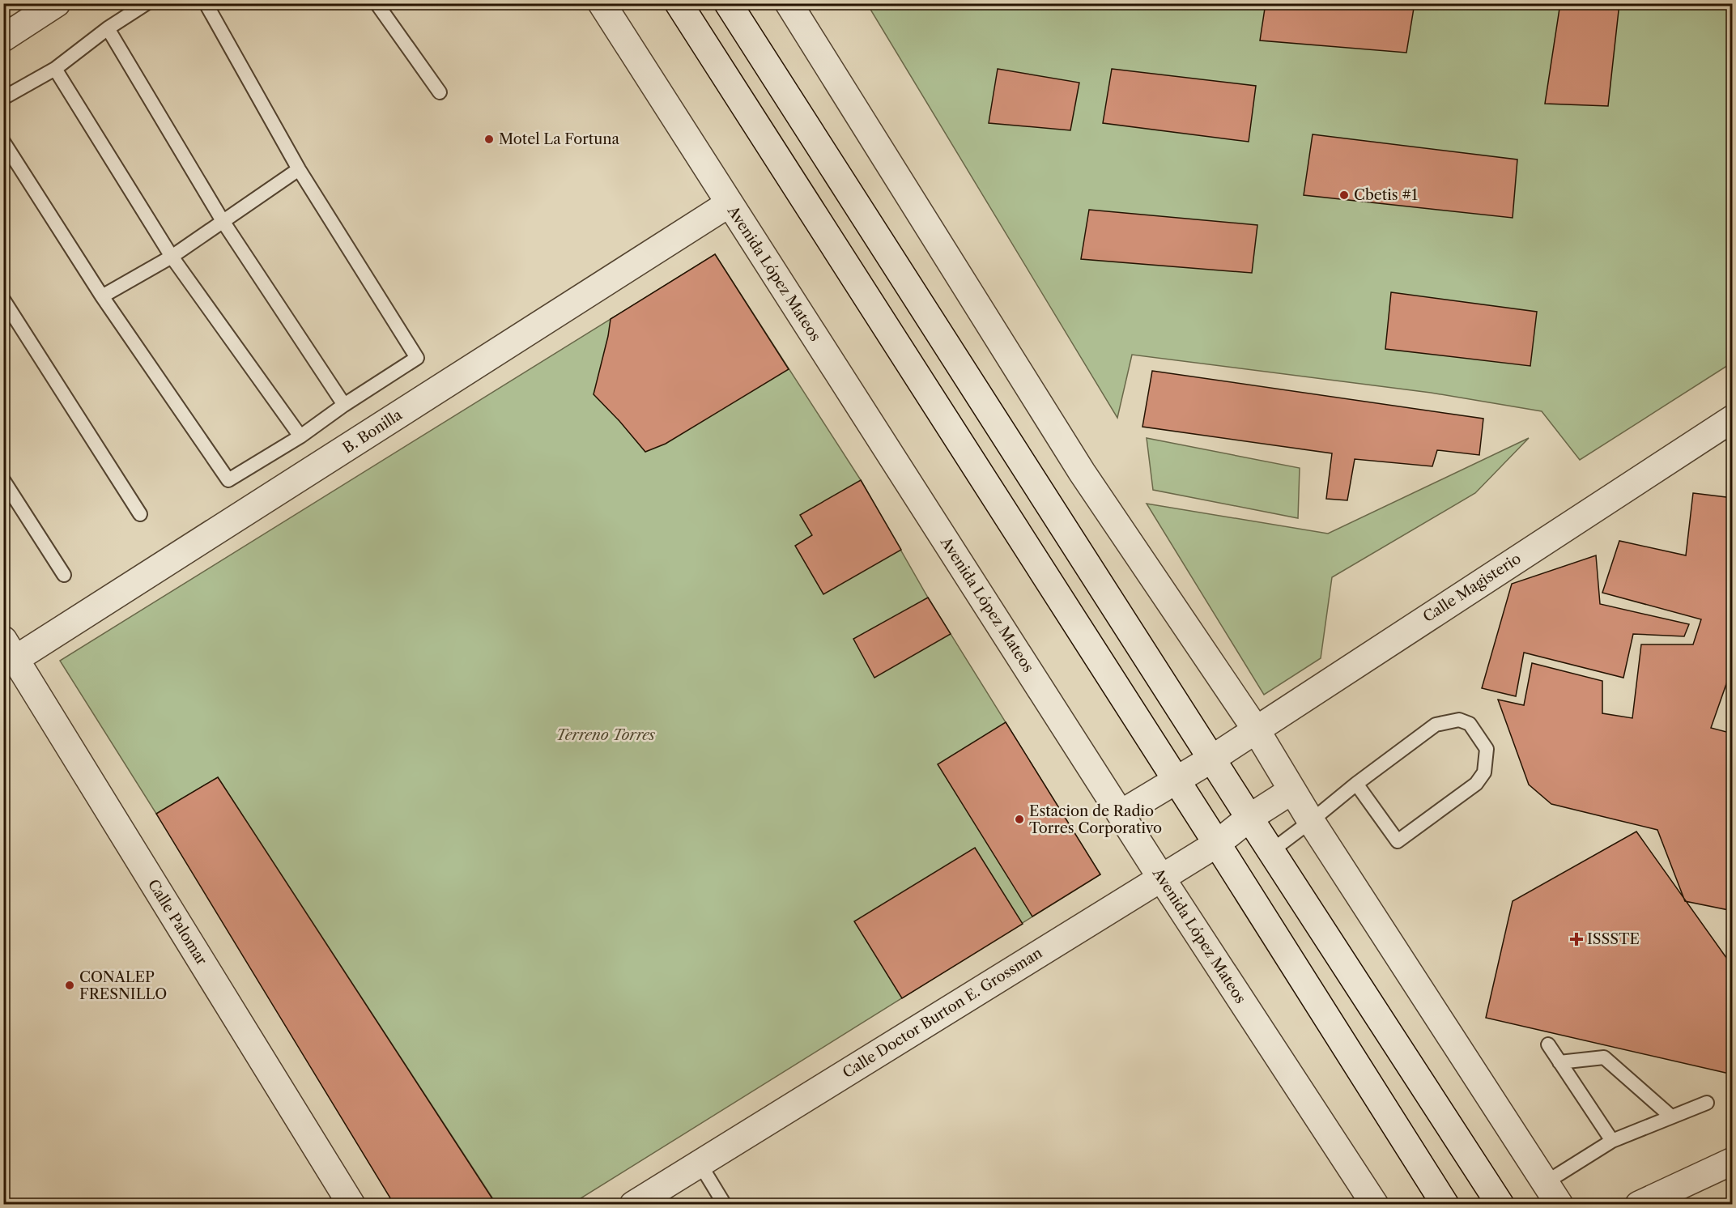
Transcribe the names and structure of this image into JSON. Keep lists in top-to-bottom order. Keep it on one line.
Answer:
{"streets":{"street":["Avenida López Mateos","B. Bonilla","Calle Magisterio","Calle Palomar","Calle Doctor Burton E. Grossman"]},"crossings":[["Avenida López Mateos","B. Bonilla"],["Avenida López Mateos","Calle Magisterio"],["Avenida López Mateos","Calle Doctor Burton E. Grossman"],["B. Bonilla","Calle Palomar"]],"parks":["Terreno Torres"],"places":{"other":["Motel La Fortuna","Cbetis #1","Estacion de Radio Torres Corporativo","CONALEP FRESNILLO"],"health":["ISSSTE"]}}
